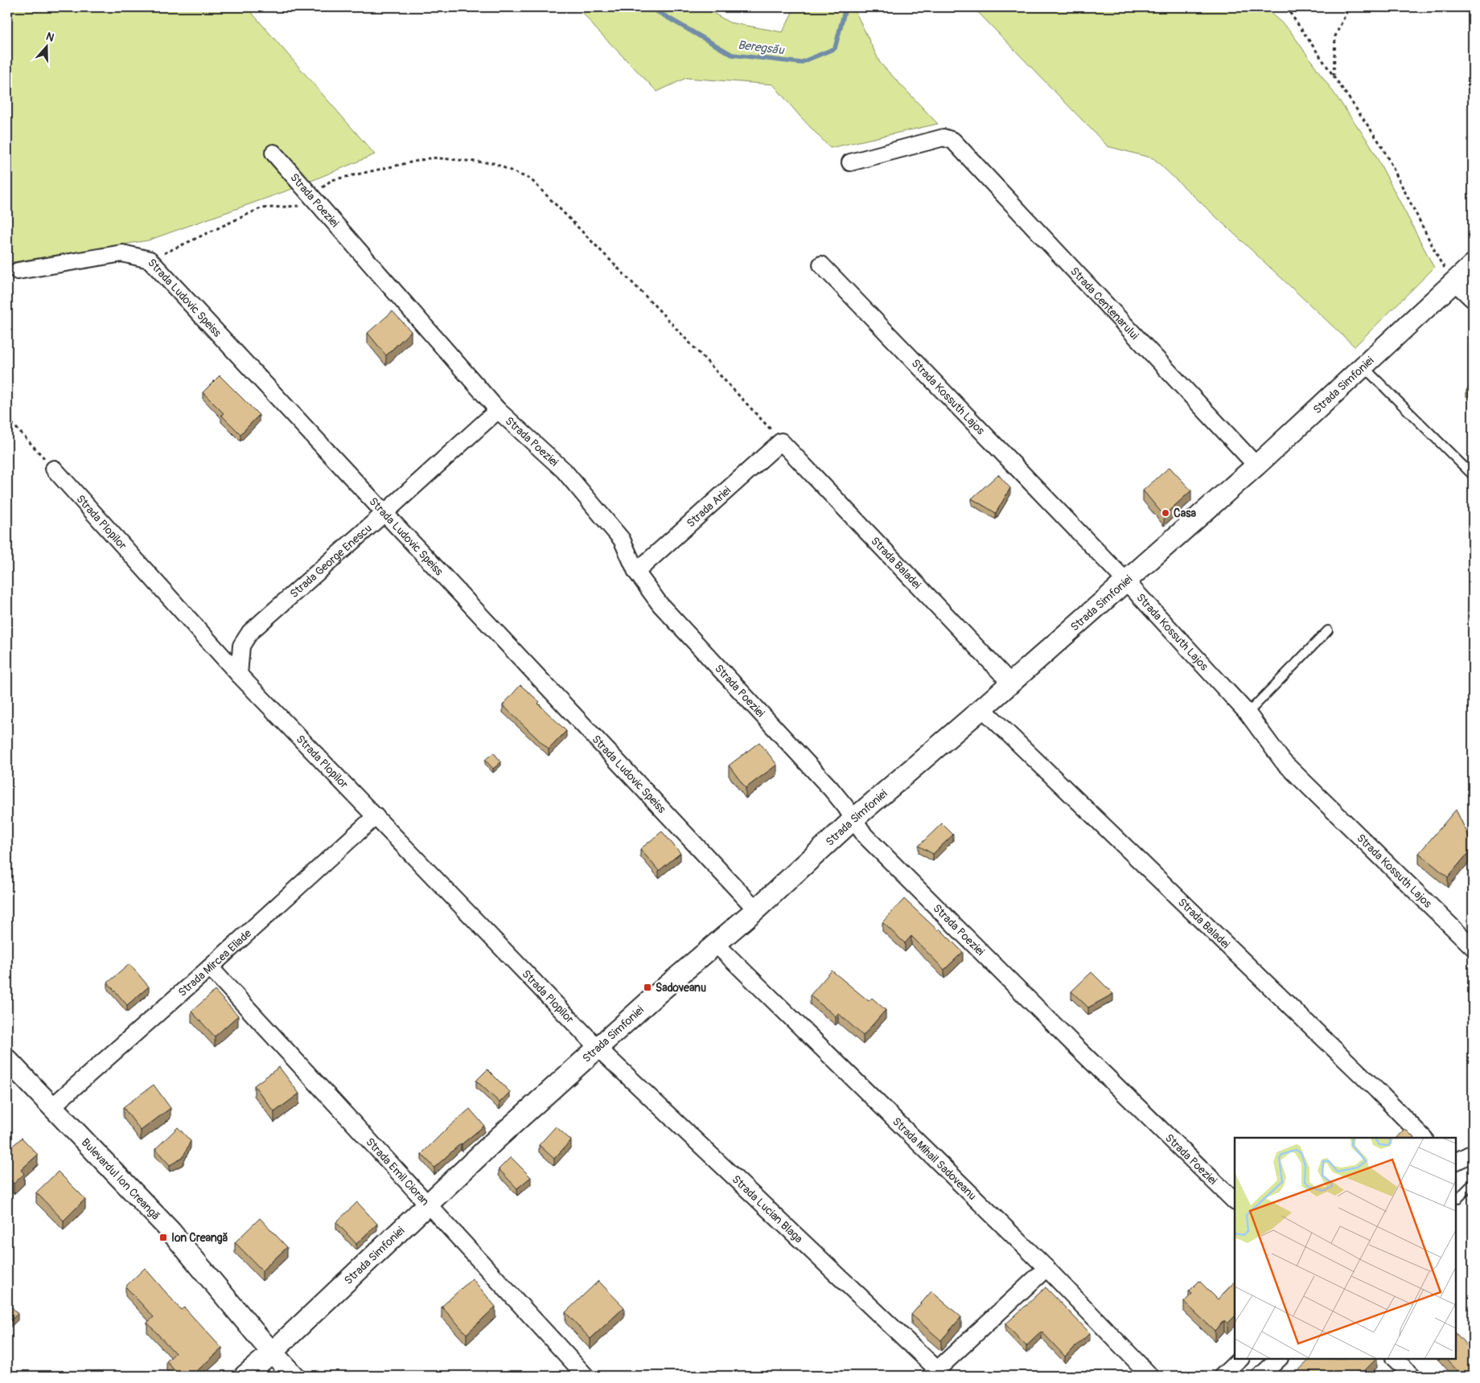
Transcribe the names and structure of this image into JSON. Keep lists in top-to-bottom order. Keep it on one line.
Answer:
{"streets":{"street":["Strada Poeziei","Strada Ludovic Speiss","Strada Centenarului","Strada Simfoniei","Strada Kossuth Lajos","Strada Ariei","Strada Plopilor","Strada George Enescu","Strada Baladei","Strada Mircea Eliade","Strada Mihail Sadoveanu","Strada Emil Cioran","Bulevardul Ion Creangă","Strada Lucian Blaga"]},"crossings":[["Strada Poeziei","Strada Simfoniei"],["Strada Poeziei","Strada Ariei"],["Strada Poeziei","Strada George Enescu"],["Strada Ludovic Speiss","Strada Simfoniei"],["Strada Ludovic Speiss","Strada George Enescu"],["Strada Centenarului","Strada Simfoniei"],["Strada Simfoniei","Strada Kossuth Lajos"],["Strada Simfoniei","Strada Plopilor"],["Strada Simfoniei","Strada Baladei"],["Strada Simfoniei","Strada Mihail Sadoveanu"],["Strada Simfoniei","Strada Emil Cioran"],["Strada Simfoniei","Bulevardul Ion Creangă"],["Strada Simfoniei","Strada Lucian Blaga"],["Strada Ariei","Strada Baladei"],["Strada Plopilor","Strada George Enescu"],["Strada Plopilor","Strada Mircea Eliade"],["Strada Plopilor","Strada Lucian Blaga"],["Strada Mircea Eliade","Strada Emil Cioran"],["Strada Mircea Eliade","Bulevardul Ion Creangă"]],"water":["Beregsău"],"places":{"other":["Casa"],"transit":["Sadoveanu","Ion Creangă"]},"north":"top"}
